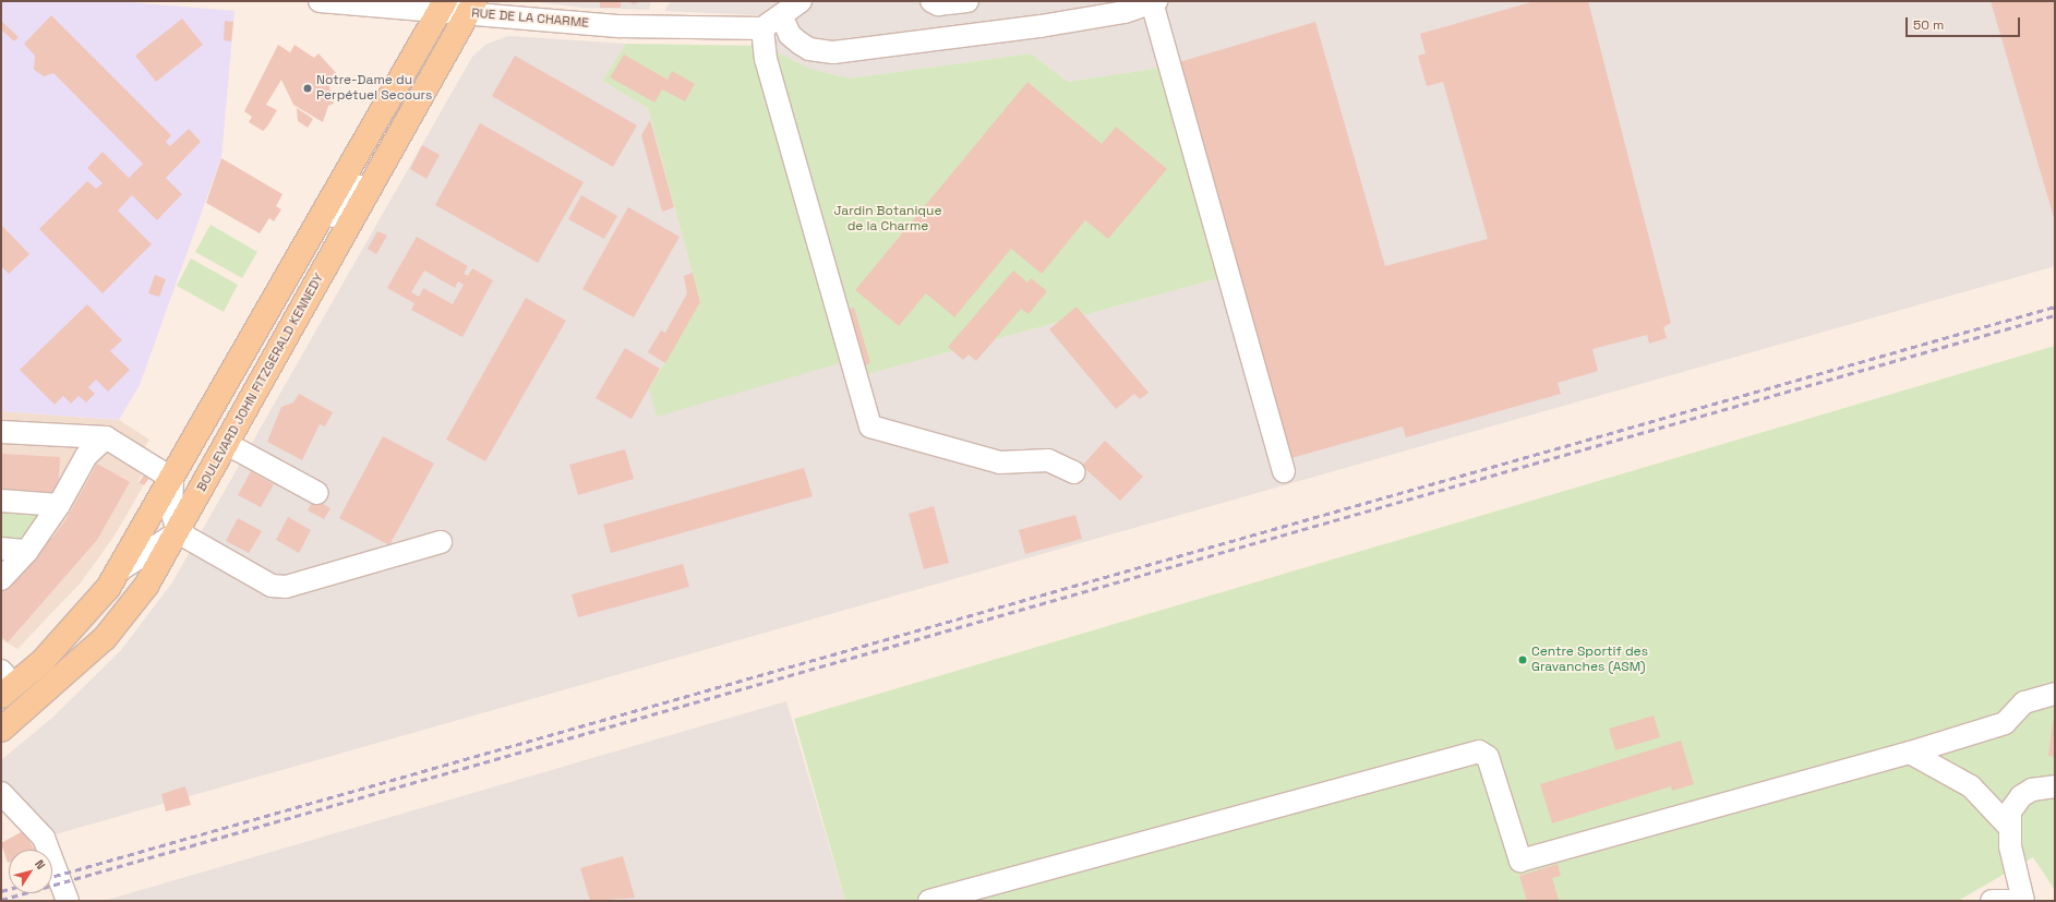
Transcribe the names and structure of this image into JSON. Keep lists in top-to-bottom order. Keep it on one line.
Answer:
{"streets":{"main road":["BOULEVARD JOHN FITZGERALD KENNEDY"],"street":["RUE DE LA CHARME"]},"crossings":[["RUE DE LA CHARME","BOULEVARD JOHN FITZGERALD KENNEDY"]],"parks":["Jardin Botanique de la Charme"],"places":["Notre-Dame du Perpétuel Secours","Centre Sportif des Gravanches (ASM)"],"scale_bar":"50 m","north":"top right"}
